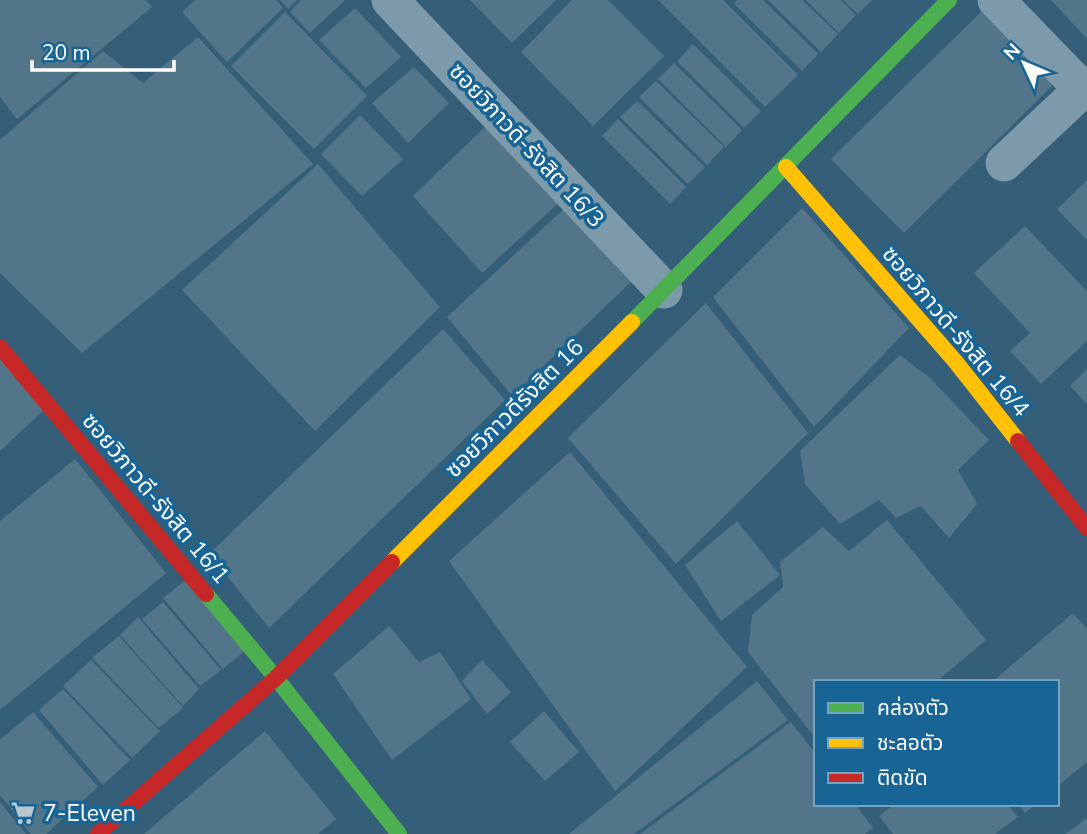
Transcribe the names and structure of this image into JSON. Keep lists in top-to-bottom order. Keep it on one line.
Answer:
{"streets":{"street":["ซอยวิภาวดี-รังสิต 16/3","ซอยวิภาวดี-รังสิต 16/4","ซอยวิภาวดีรังสิต 16","ซอยวิภาวดี-รังสิต 16/1"]},"crossings":[["ซอยวิภาวดี-รังสิต 16/3","ซอยวิภาวดีรังสิต 16"],["ซอยวิภาวดี-รังสิต 16/4","ซอยวิภาวดีรังสิต 16"],["ซอยวิภาวดีรังสิต 16","ซอยวิภาวดี-รังสิต 16/1"]],"places":{"supermarket":["7-Eleven"]},"legend":["คล่องตัว","ชะลอตัว","ติดขัด"],"scale_bar":"20 m","north":"top left"}
